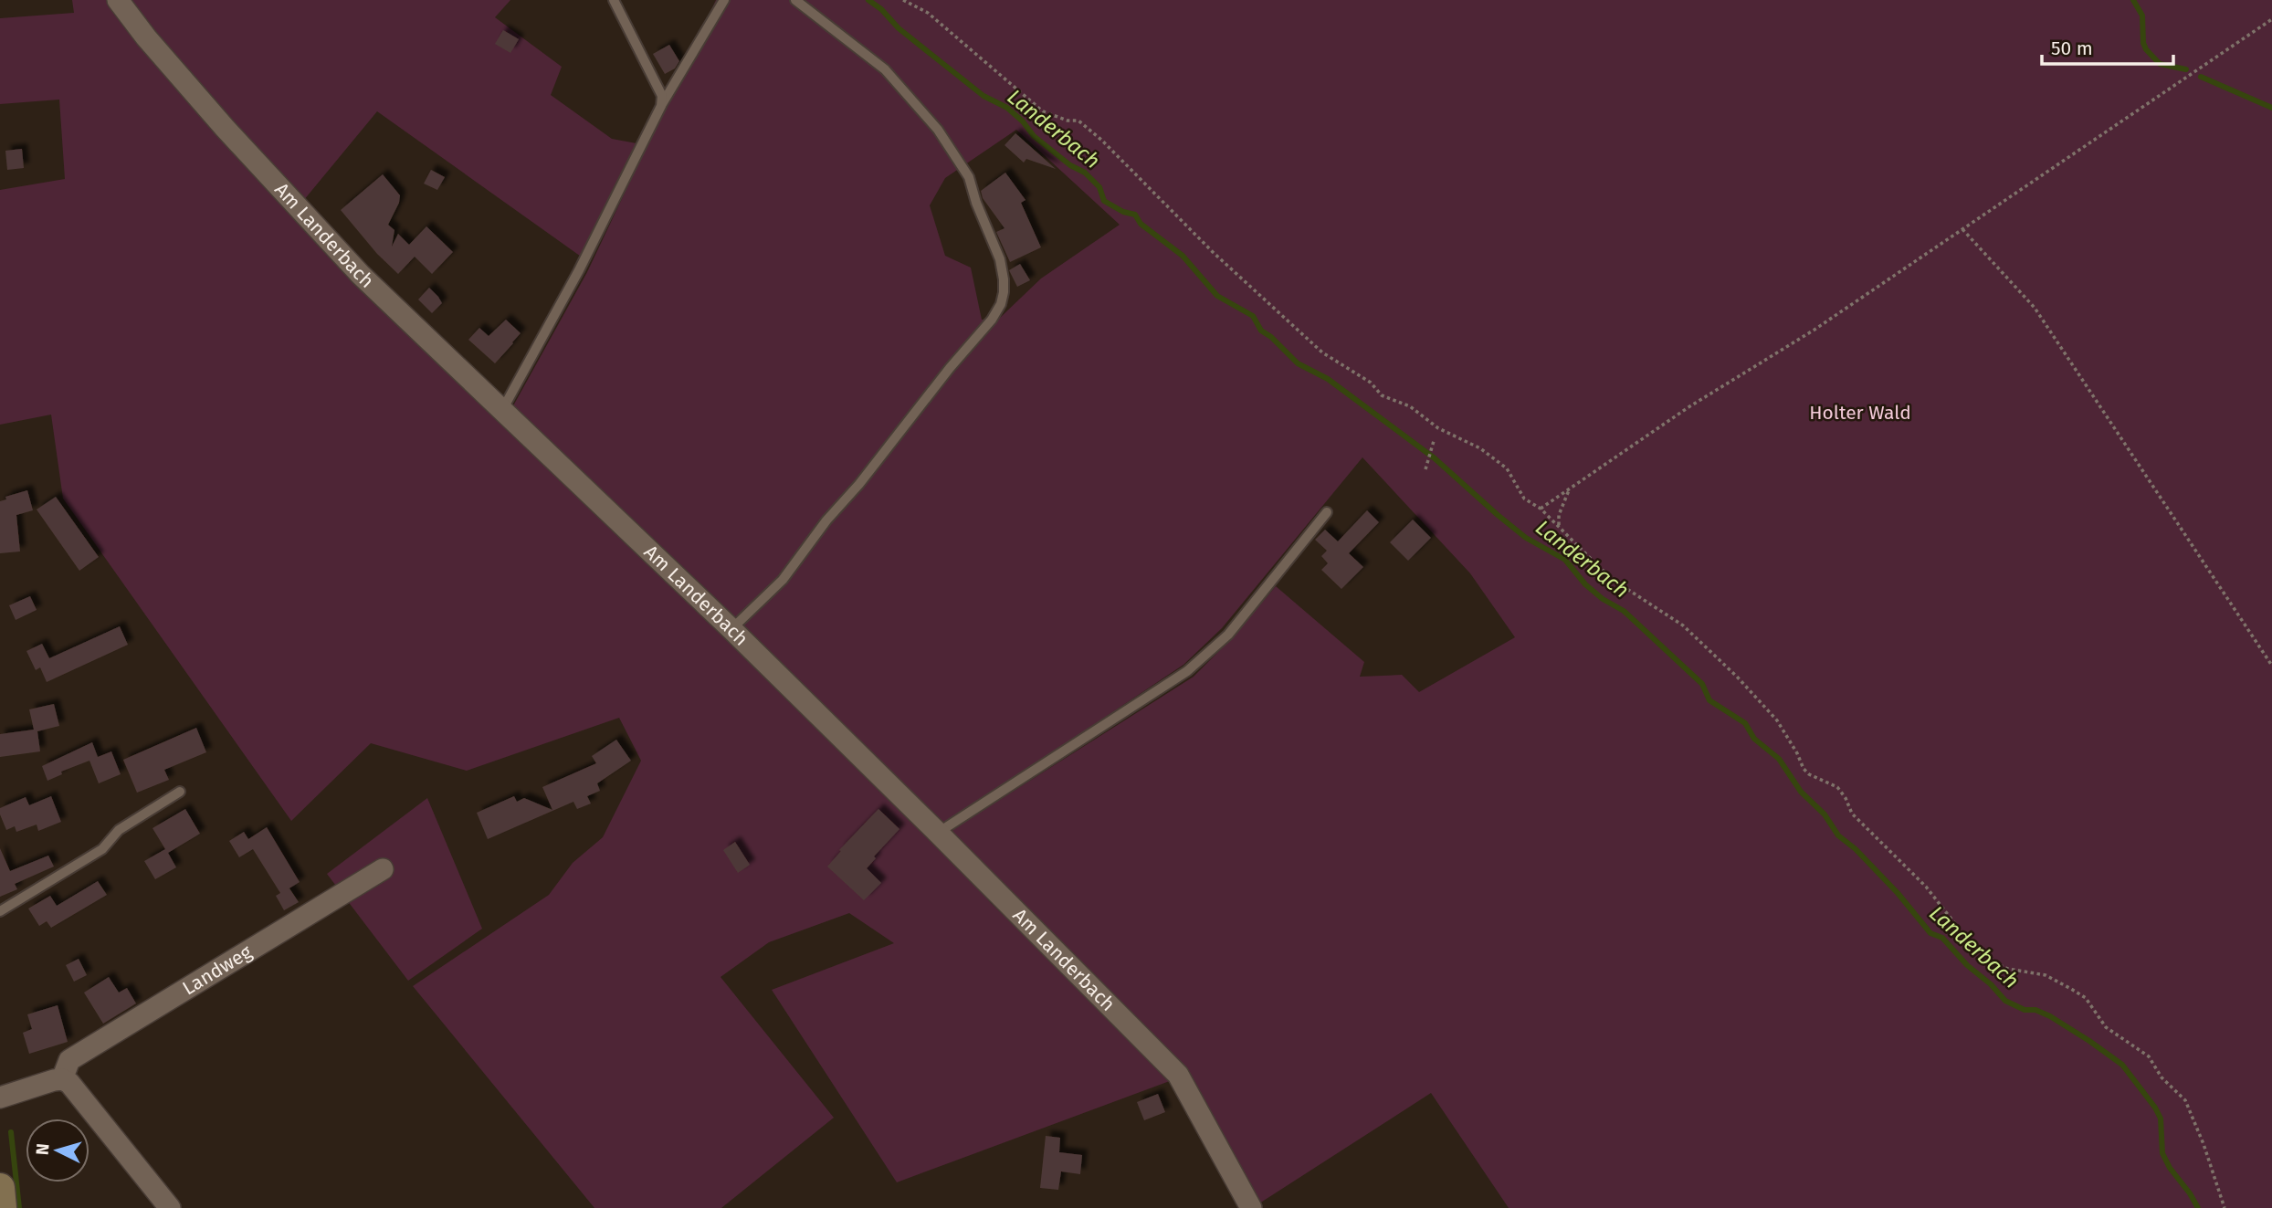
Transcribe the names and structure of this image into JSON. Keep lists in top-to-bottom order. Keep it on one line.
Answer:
{"streets":{"street":["Am Landerbach","Landweg"]},"water":["Landerbach"],"parks":["Holter Wald"],"scale_bar":"50 m","north":"left"}
